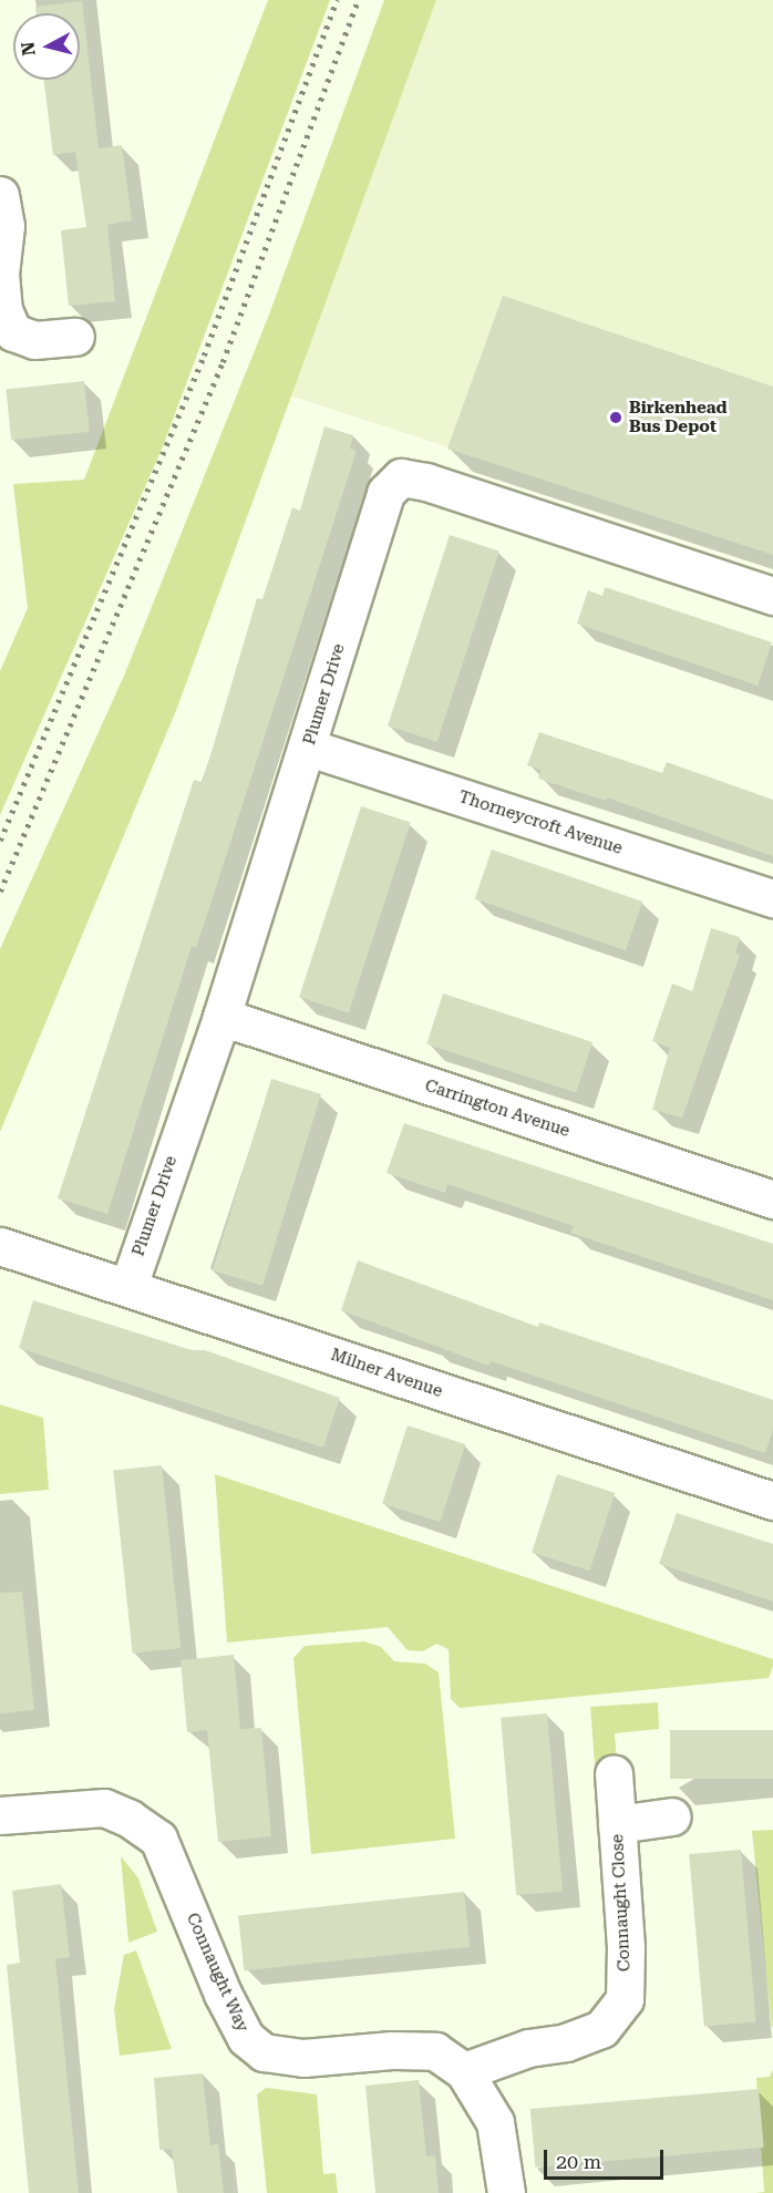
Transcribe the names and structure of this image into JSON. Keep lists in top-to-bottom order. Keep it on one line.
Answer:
{"streets":{"street":["Plumer Drive","Thorneycroft Avenue","Carrington Avenue","Milner Avenue","Connaught Close","Connaught Way"]},"crossings":[["Plumer Drive","Thorneycroft Avenue"],["Plumer Drive","Carrington Avenue"],["Plumer Drive","Milner Avenue"],["Connaught Close","Connaught Way"]],"places":["Birkenhead Bus Depot"],"scale_bar":"20 m","north":"left"}
